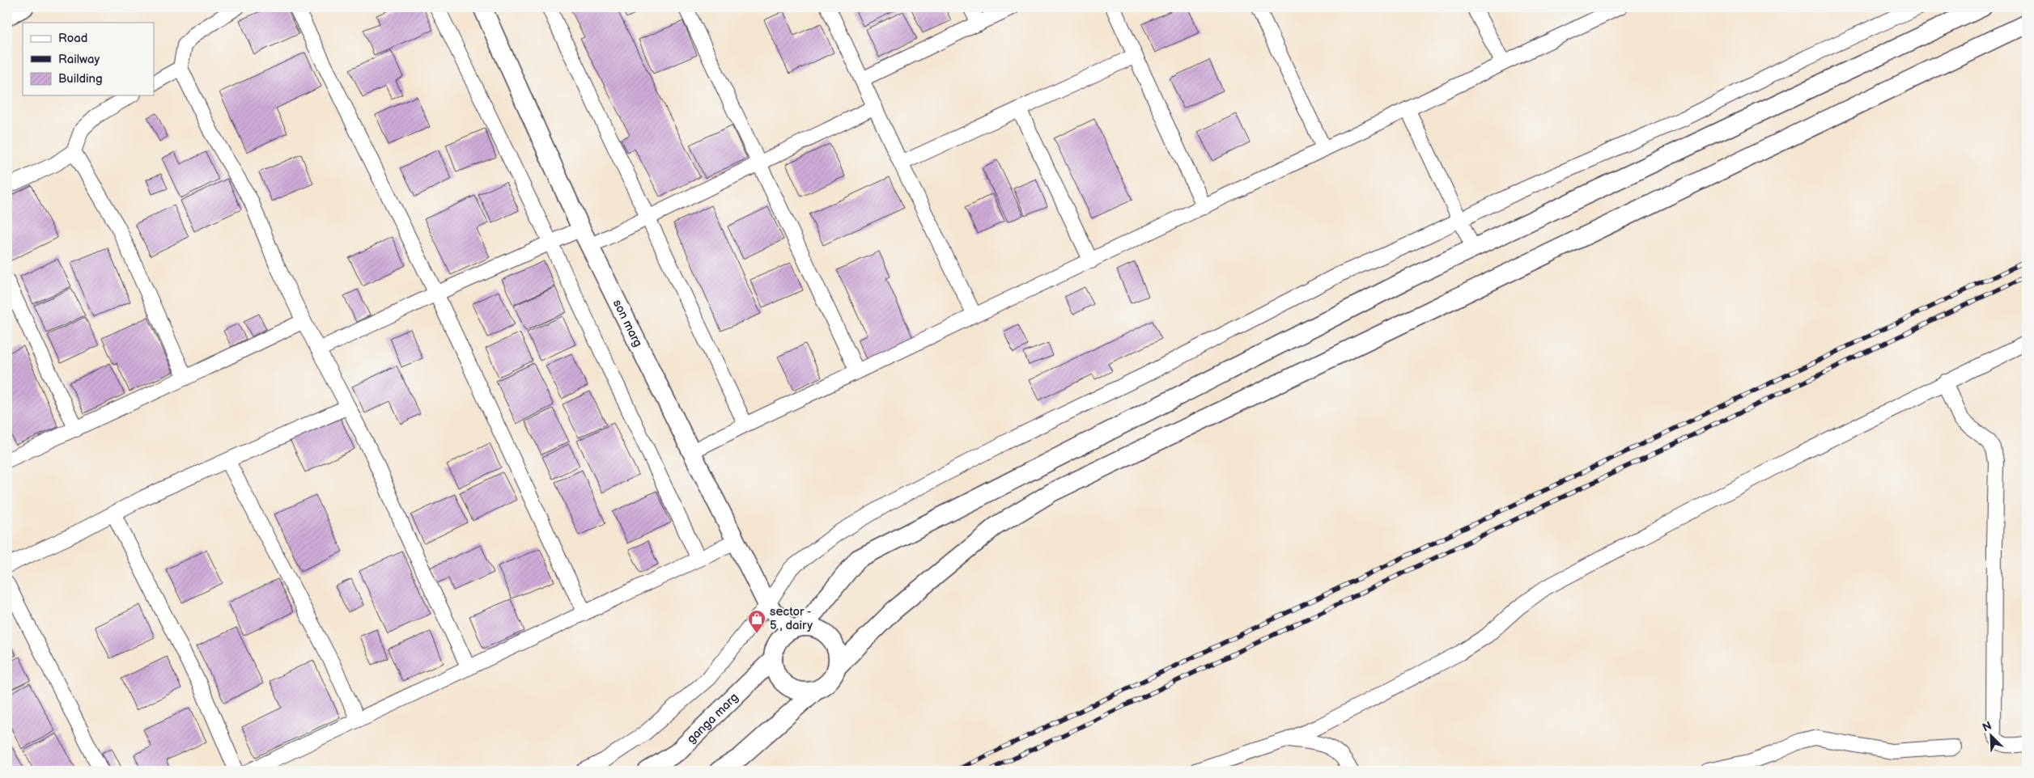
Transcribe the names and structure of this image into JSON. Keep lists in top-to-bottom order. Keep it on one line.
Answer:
{"streets":{"street":["son marg","ganga marg"]},"crossings":[["son marg","ganga marg"]],"places":{"shop":["sector - 5 , dairy"]},"legend":["Road","Railway","Building"],"north":"top left"}
